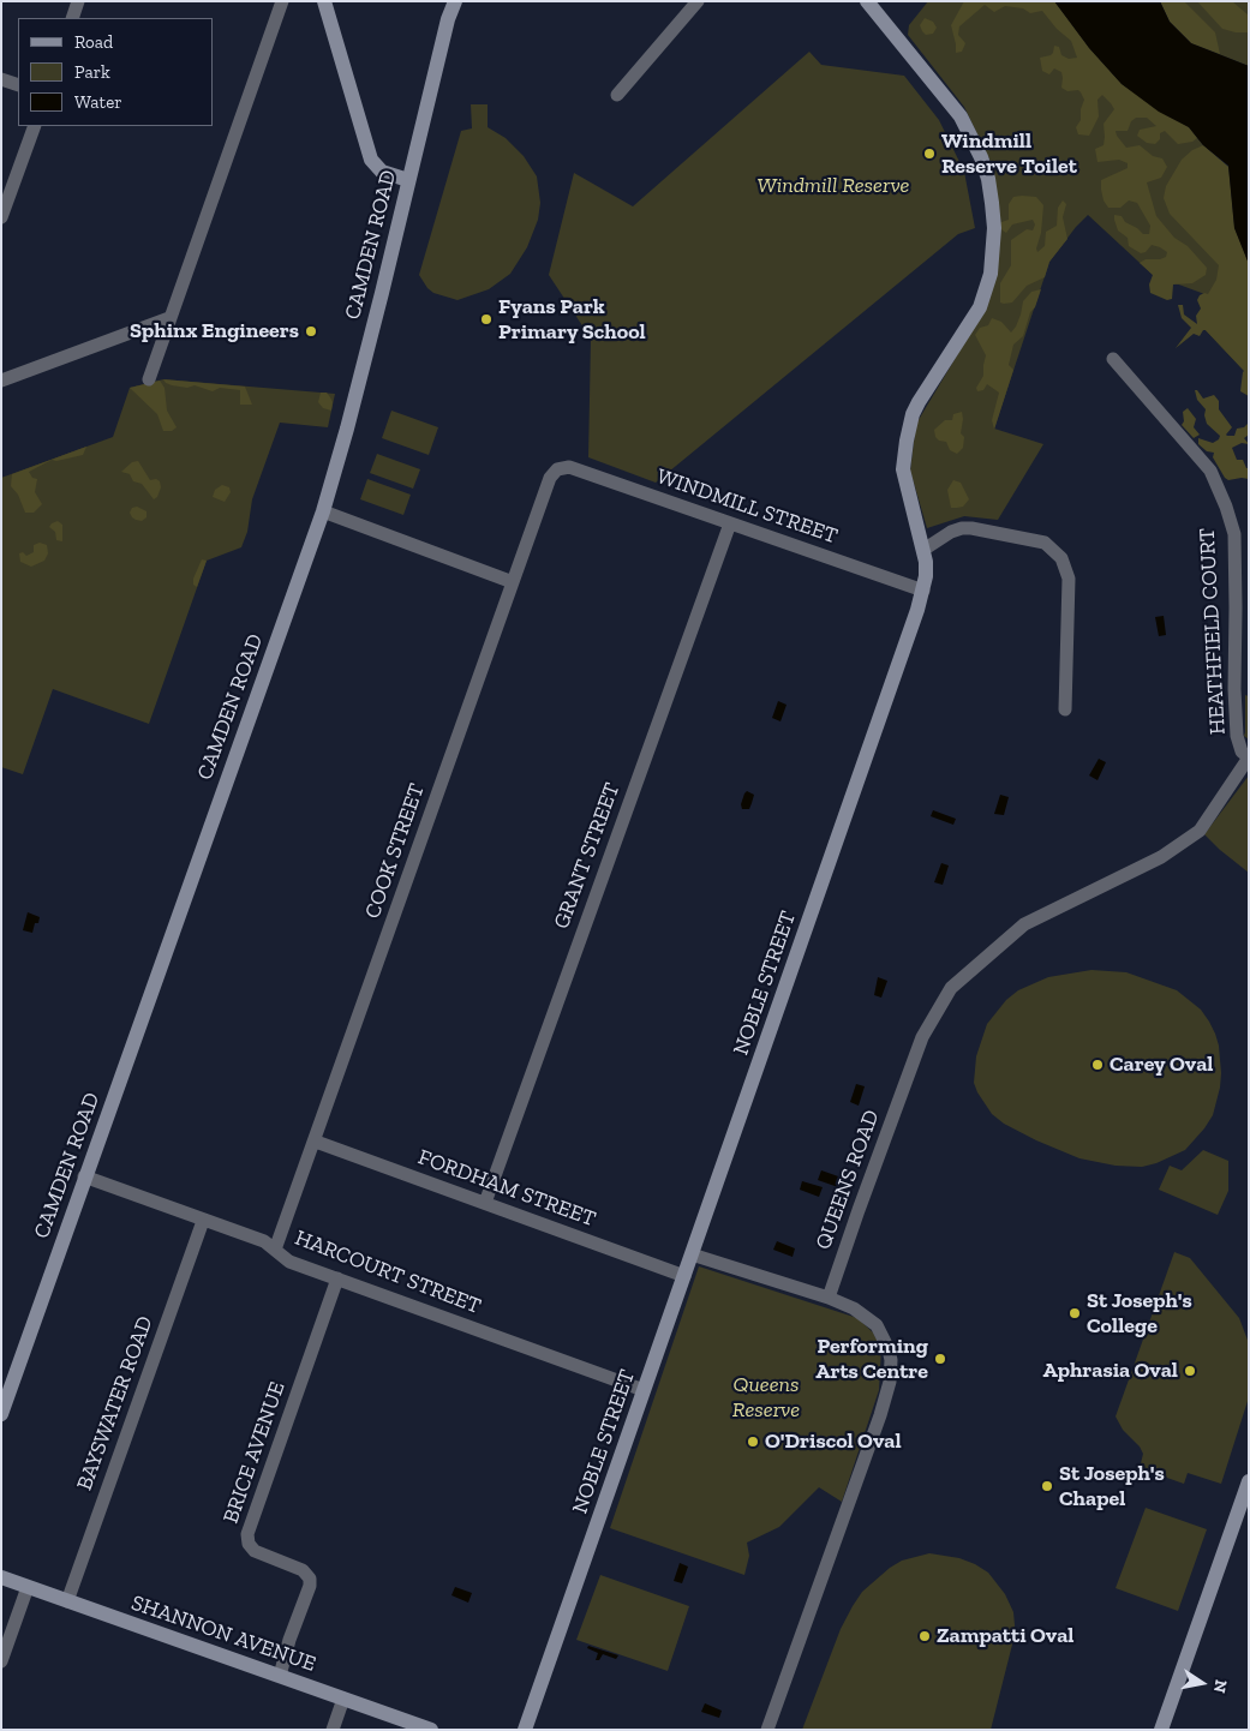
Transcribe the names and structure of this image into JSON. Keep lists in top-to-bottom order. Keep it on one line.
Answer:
{"streets":{"street":["CAMDEN ROAD","WINDMILL STREET","HEATHFIELD COURT","COOK STREET","GRANT STREET","NOBLE STREET","QUEENS ROAD","FORDHAM STREET","HARCOURT STREET","BAYSWATER ROAD","BRICE AVENUE","SHANNON AVENUE"]},"crossings":[["CAMDEN ROAD","HARCOURT STREET"],["WINDMILL STREET","COOK STREET"],["WINDMILL STREET","GRANT STREET"],["WINDMILL STREET","NOBLE STREET"],["HEATHFIELD COURT","QUEENS ROAD"],["COOK STREET","FORDHAM STREET"],["COOK STREET","HARCOURT STREET"],["GRANT STREET","FORDHAM STREET"],["NOBLE STREET","FORDHAM STREET"],["NOBLE STREET","HARCOURT STREET"],["HARCOURT STREET","BAYSWATER ROAD"],["HARCOURT STREET","BRICE AVENUE"],["BAYSWATER ROAD","SHANNON AVENUE"],["BRICE AVENUE","SHANNON AVENUE"]],"parks":["Windmill Reserve","Queens Reserve"],"places":["Windmill Reserve Toilet","Fyans Park Primary School","Sphinx Engineers","Carey Oval","St Joseph's College","Performing Arts Centre","Aphrasia Oval","O'Driscol Oval","St Joseph's Chapel","Zampatti Oval"],"legend":["Road","Park","Water"],"north":"right"}
